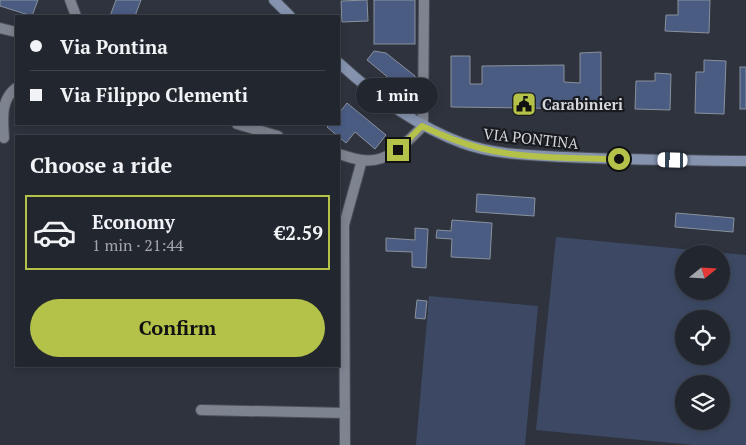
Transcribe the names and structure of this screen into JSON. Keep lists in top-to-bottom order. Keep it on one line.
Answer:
{"streets":{"street":["VIA PONTINA"]},"places":{"public building":["Carabinieri"]},"north":"right","page":{"banner":["Via Pontina","Via Filippo Clementi"],"bubble":"1 min","heading":"Choose a ride","list":[{"name":"Economy","note":"1 min · 21:44","value":"€2.59"}],"buttons":"Confirm"}}
